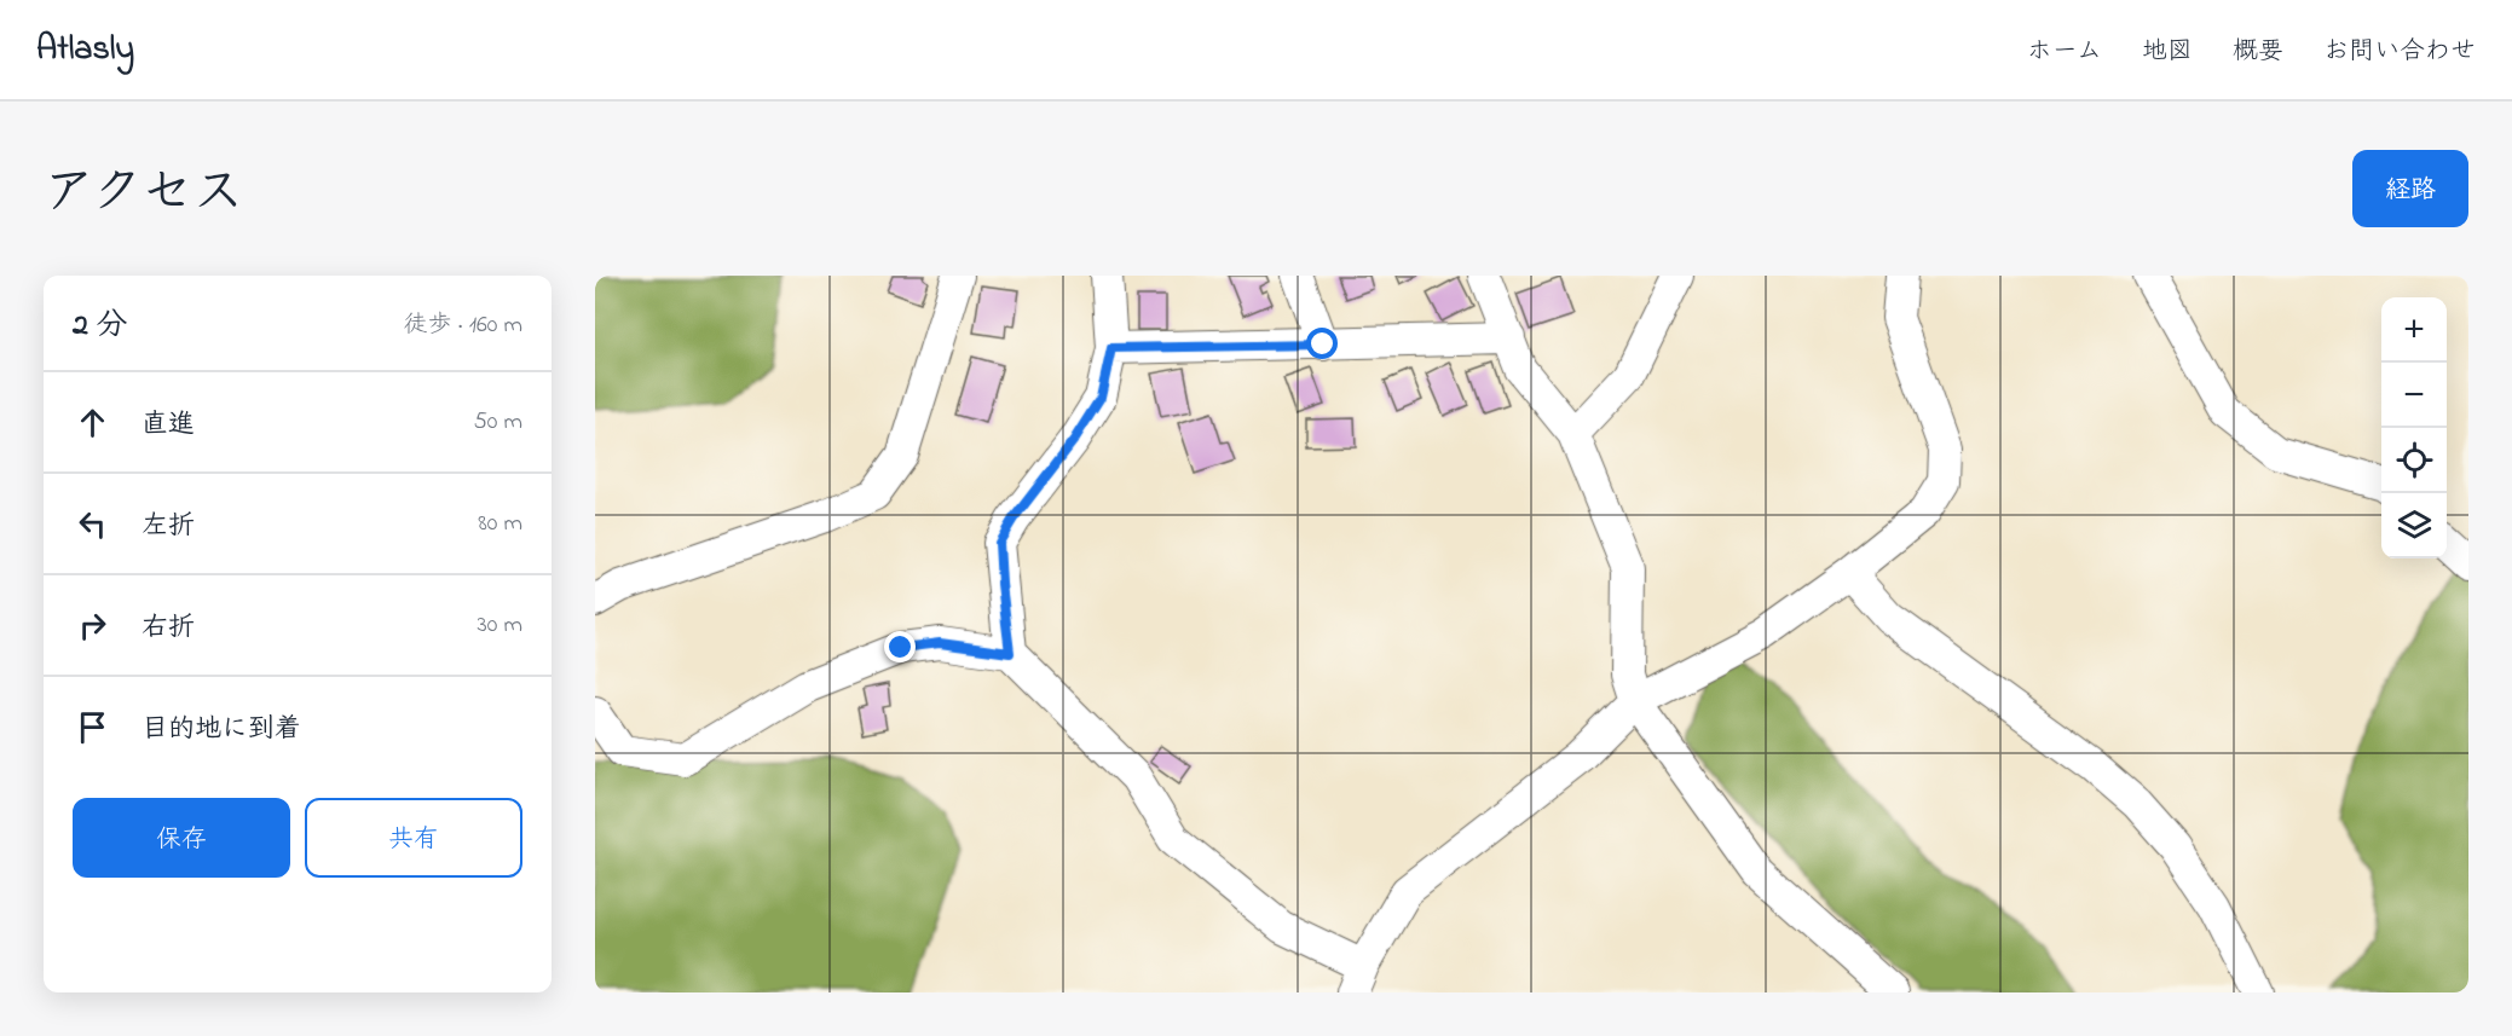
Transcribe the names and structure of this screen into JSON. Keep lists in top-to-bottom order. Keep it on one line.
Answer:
{"page":{"header":"Atlasly","nav":["ホーム","地図","概要","お問い合わせ"],"title":"アクセス","buttons":["経路",["保存","共有"]],"heading":["2 分","徒歩 · 160 m"],"map_buttons":["+","−"],"list":[["直進","50 m"],["左折","80 m"],["右折","30 m"],"目的地に到着"]}}
